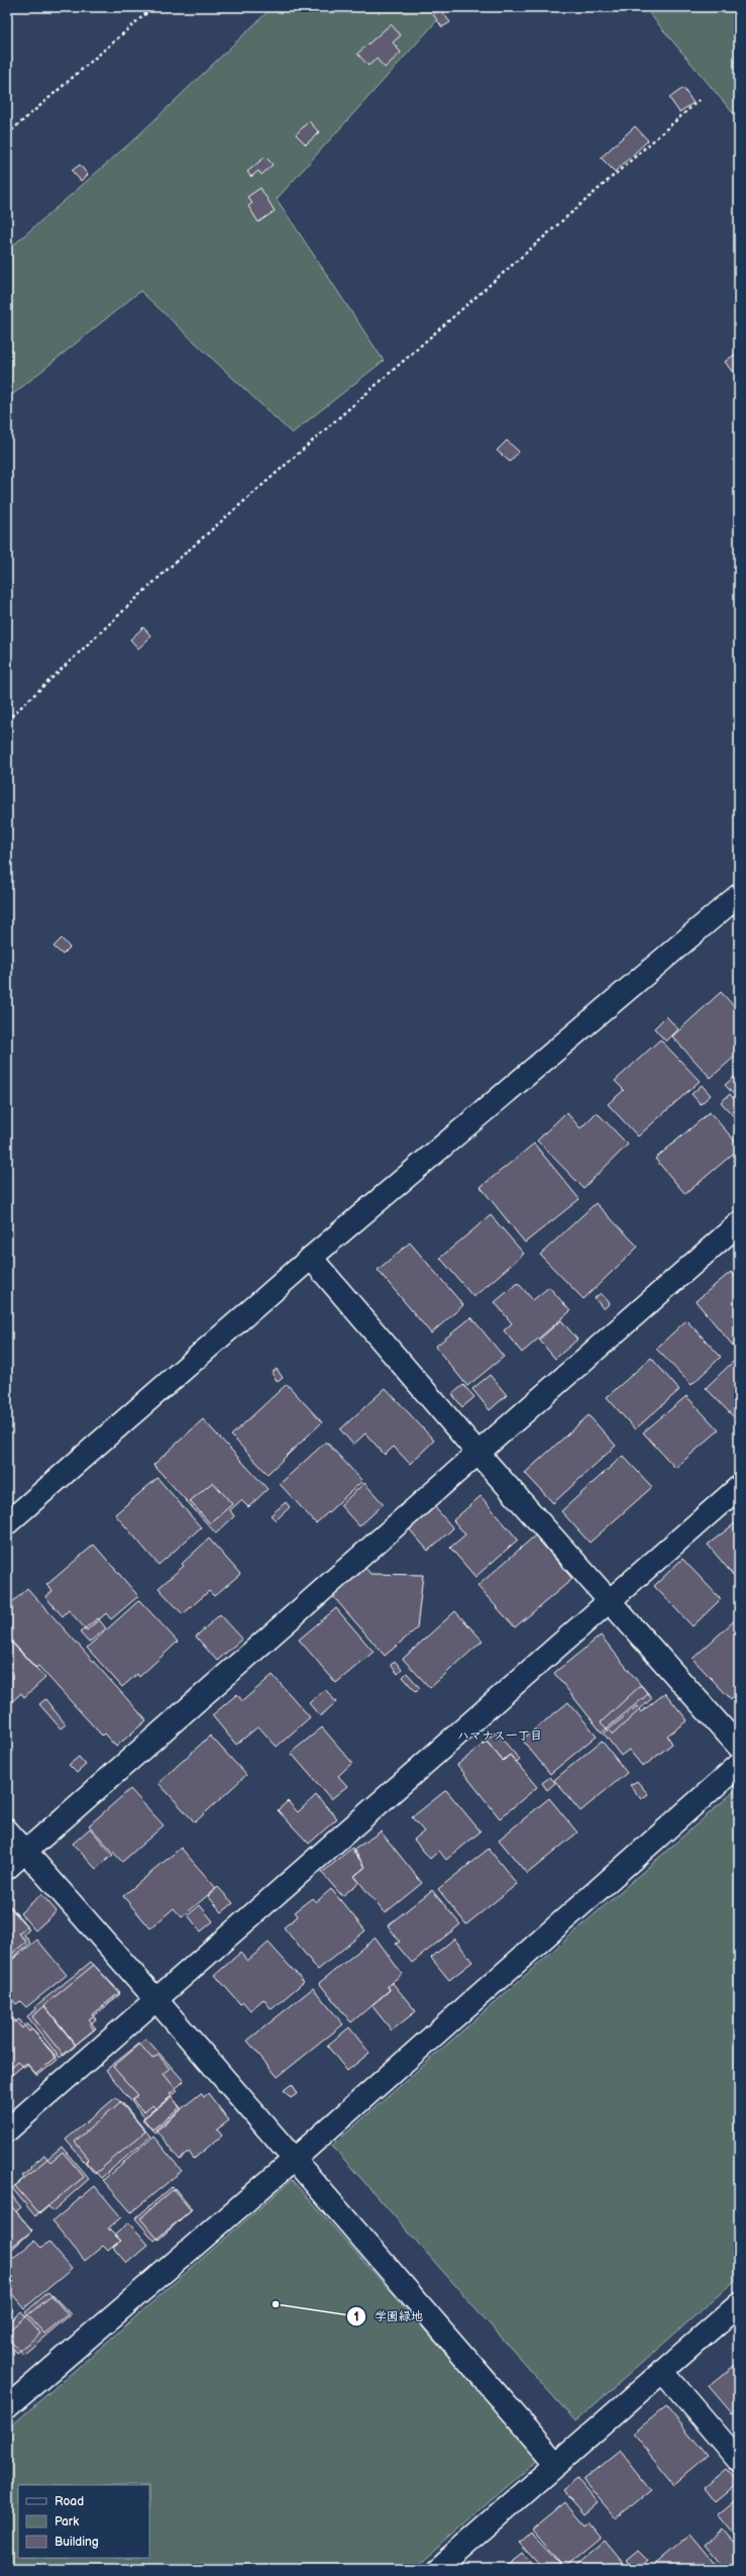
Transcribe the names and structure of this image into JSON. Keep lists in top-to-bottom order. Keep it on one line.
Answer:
{"districts":["ハマナス一丁目"],"places":["学園緑地"],"legend":["Road","Park","Building"]}
